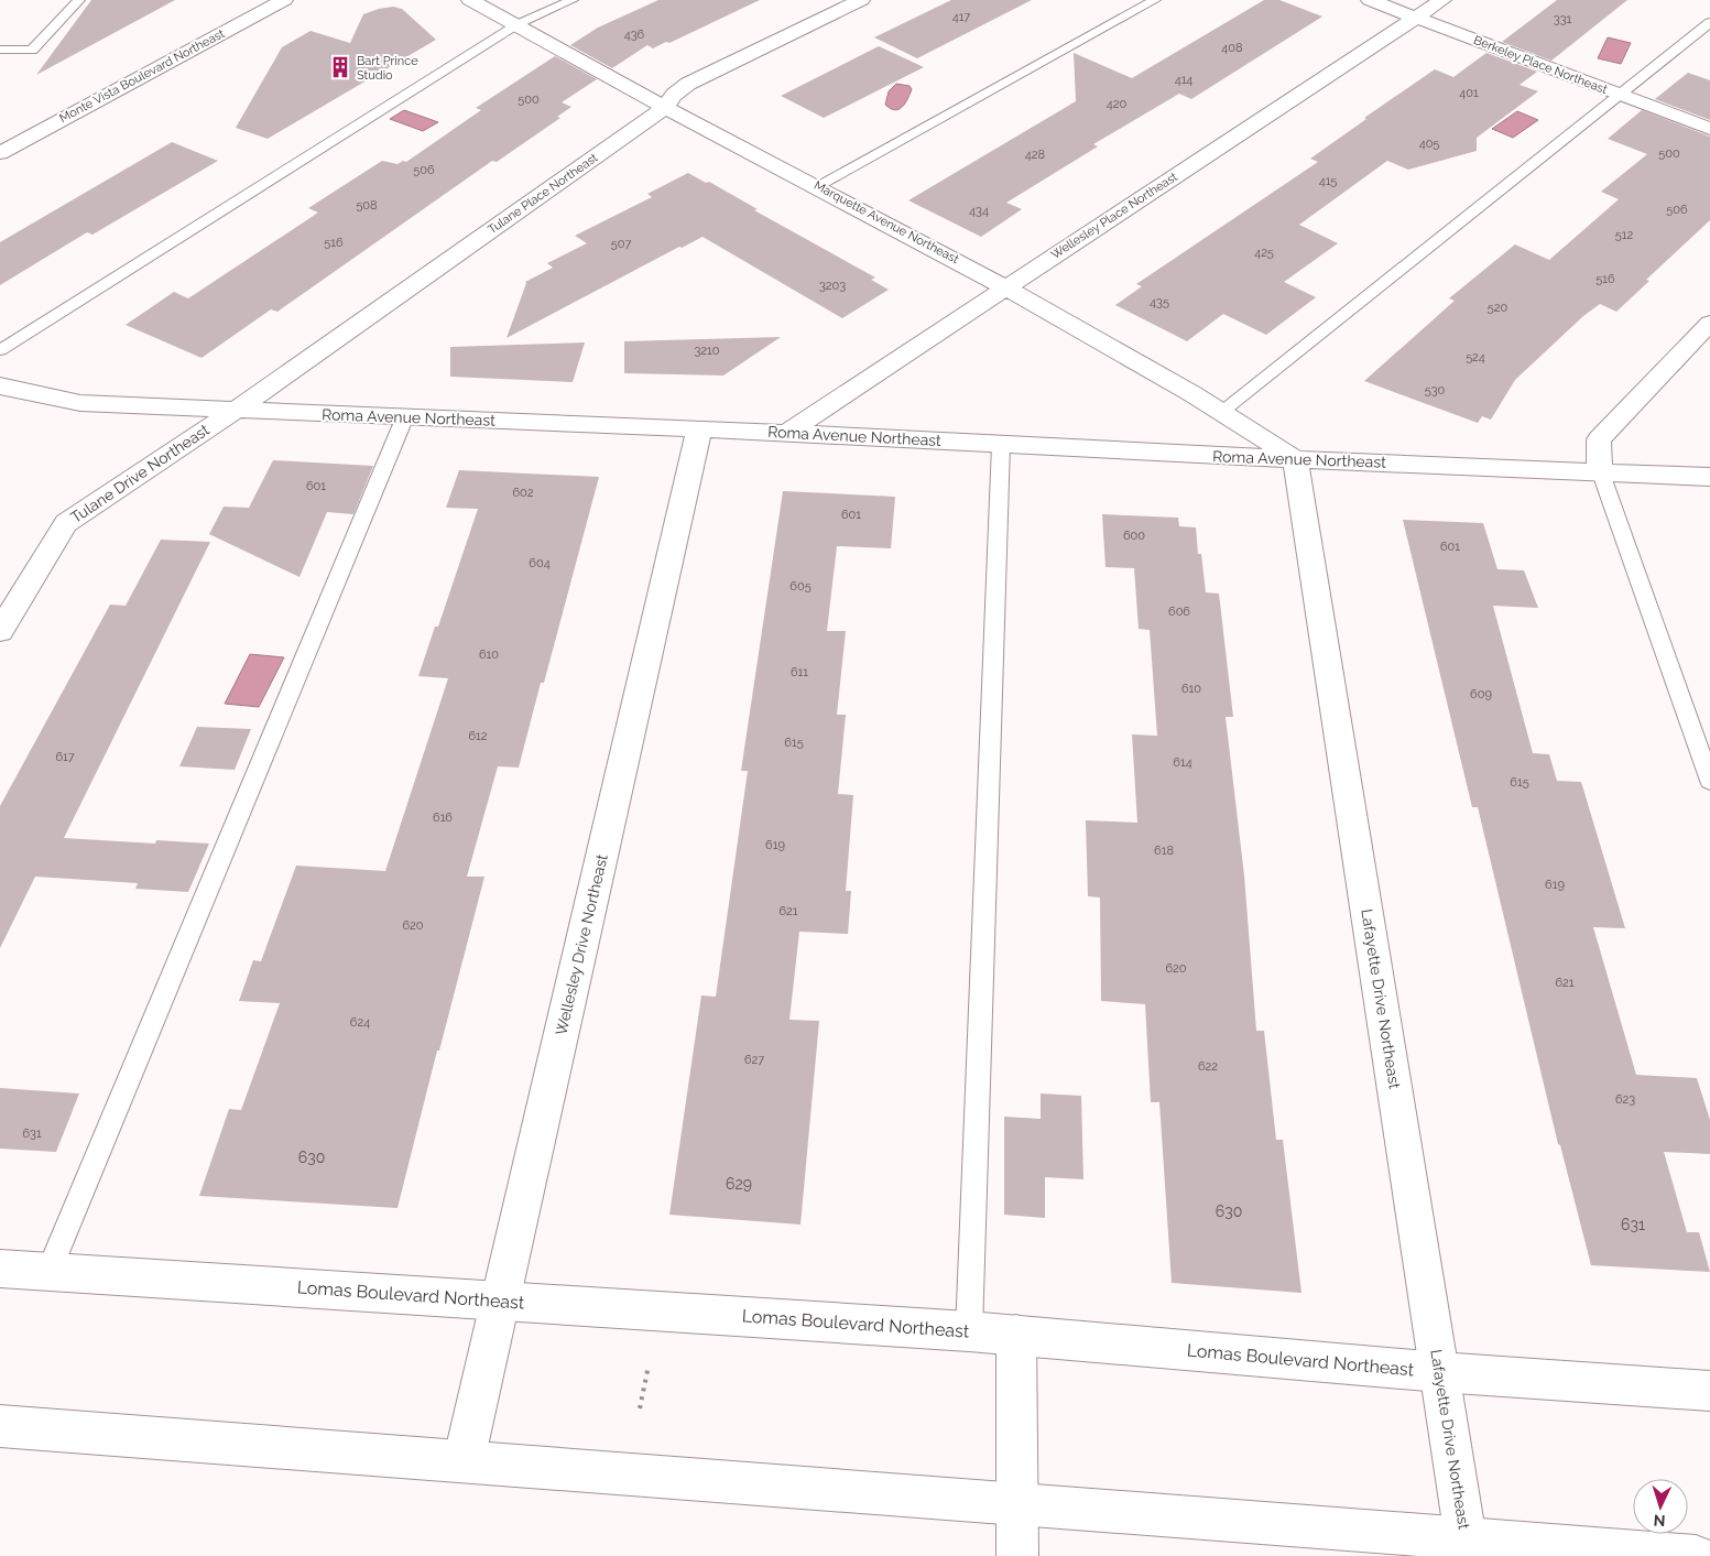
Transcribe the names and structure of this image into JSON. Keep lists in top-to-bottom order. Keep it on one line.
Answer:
{"streets":{"street":["Berkeley Place Northeast","Monte Vista Boulevard Northeast","Tulane Place Northeast","Wellesley Place Northeast","Marquette Avenue Northeast","Roma Avenue Northeast","Tulane Drive Northeast","Wellesley Drive Northeast","Lafayette Drive Northeast","Lomas Boulevard Northeast"]},"crossings":[["Berkeley Place Northeast","Wellesley Place Northeast"],["Tulane Place Northeast","Marquette Avenue Northeast"],["Tulane Place Northeast","Roma Avenue Northeast"],["Tulane Place Northeast","Tulane Drive Northeast"],["Wellesley Place Northeast","Marquette Avenue Northeast"],["Wellesley Place Northeast","Roma Avenue Northeast"],["Marquette Avenue Northeast","Roma Avenue Northeast"],["Marquette Avenue Northeast","Lafayette Drive Northeast"],["Roma Avenue Northeast","Tulane Drive Northeast"],["Roma Avenue Northeast","Wellesley Drive Northeast"],["Roma Avenue Northeast","Lafayette Drive Northeast"],["Wellesley Drive Northeast","Lomas Boulevard Northeast"],["Lafayette Drive Northeast","Lomas Boulevard Northeast"]],"places":{"building":["Bart Prince Studio"]},"house_numbers":["417","331","436","408","414","401","500","420","405","500","428","506","415","508","506","434","512","516","507","425","516","3203","435","520","3210","524","530","601","602","601","600","601","604","605","606","610","611","610","609","612","615","617","614","615","616","619","618","619","621","620","620","621","624","627","622","623","631","630","629","630","631"],"north":"bottom"}
